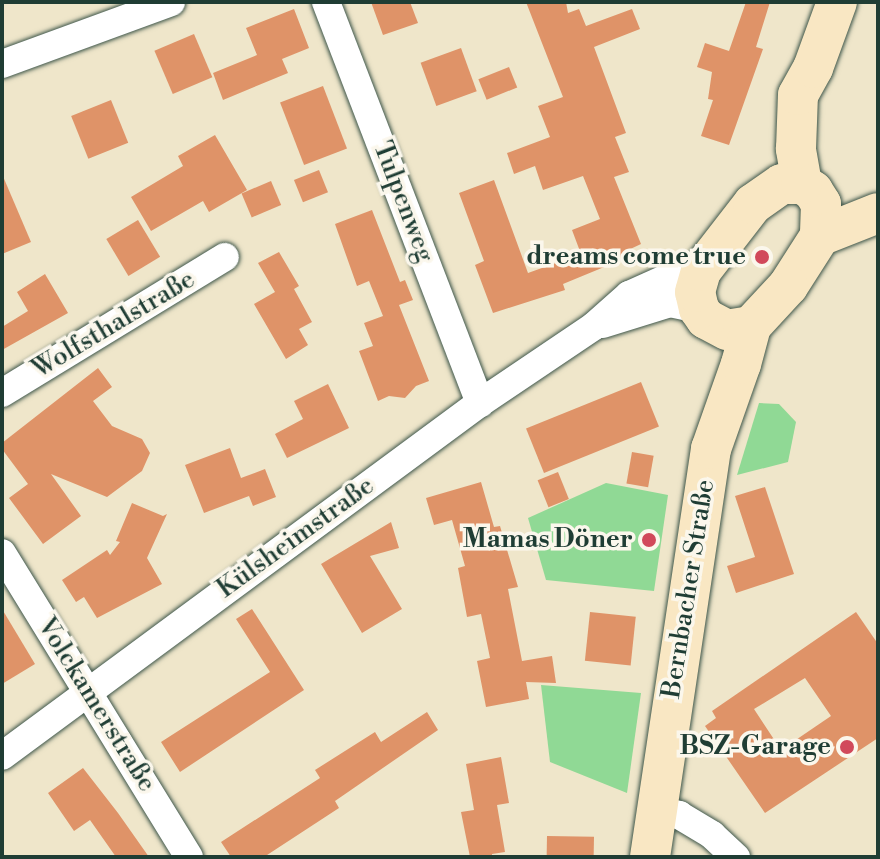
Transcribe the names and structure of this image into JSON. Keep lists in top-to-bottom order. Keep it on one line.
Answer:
{"streets":{"street":["Tulpenweg","Wolfsthalstraße","Külsheimstraße","Bernbacher Straße","Volckamerstraße"]},"crossings":[["Tulpenweg","Külsheimstraße"],["Külsheimstraße","Bernbacher Straße"],["Külsheimstraße","Volckamerstraße"]],"places":["dreams come true","Mamas Döner","BSZ-Garage"]}
